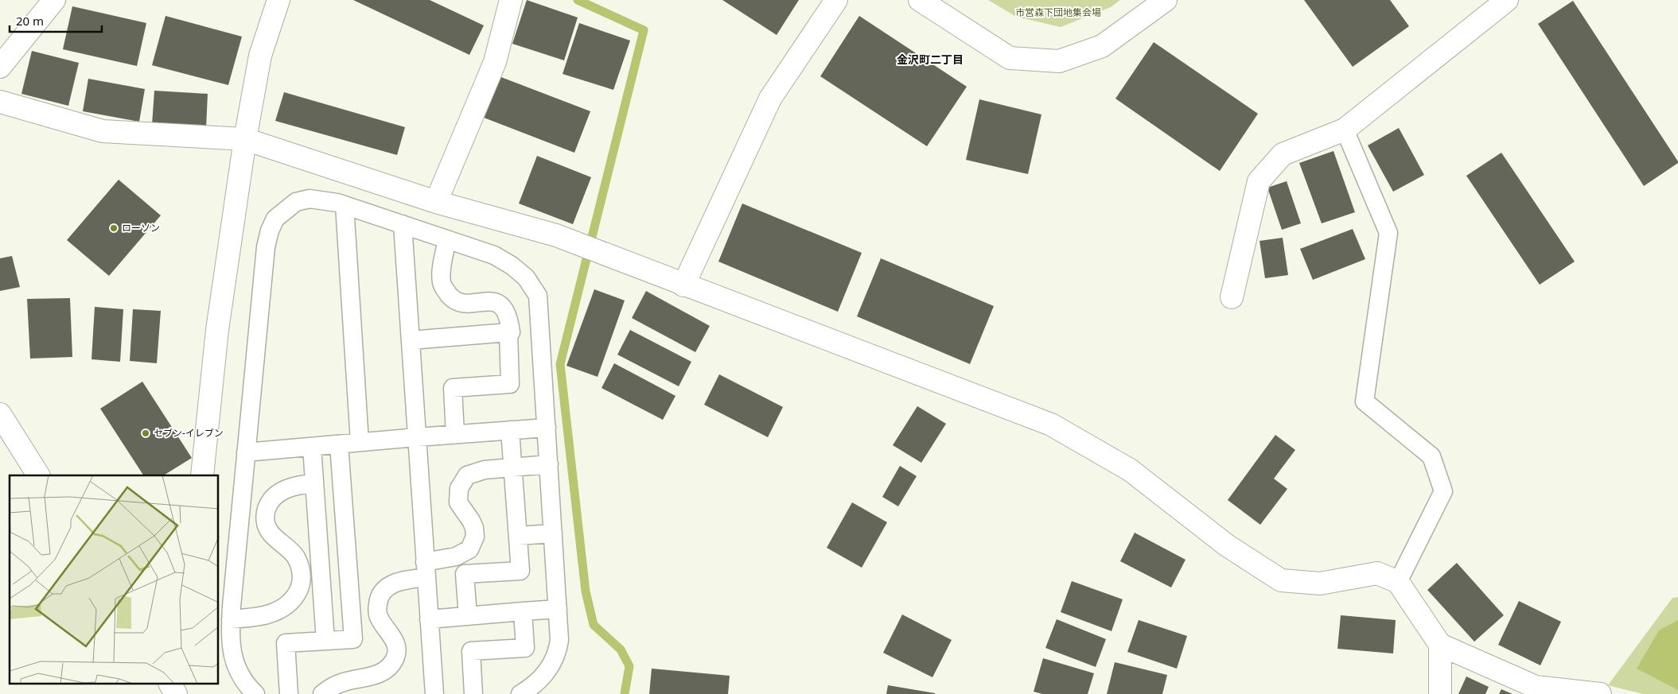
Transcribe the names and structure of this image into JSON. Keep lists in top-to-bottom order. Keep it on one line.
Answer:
{"districts":["金沢町二丁目"],"parks":["市営森下団地集会場"],"places":["ローソン","セブン-イレブン"],"scale_bar":"20 m"}
